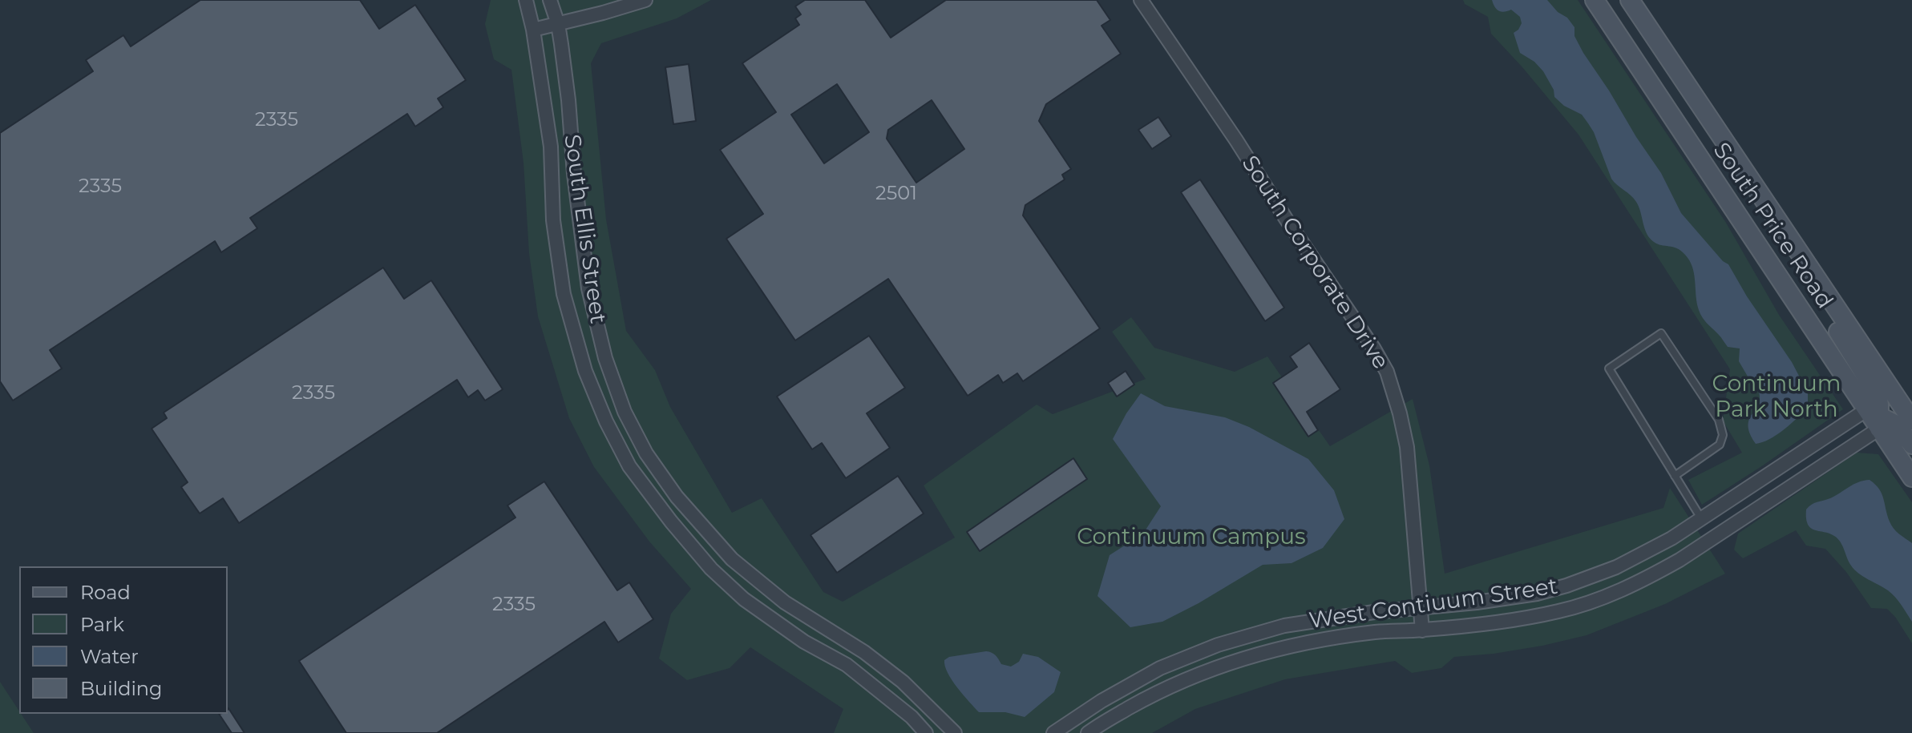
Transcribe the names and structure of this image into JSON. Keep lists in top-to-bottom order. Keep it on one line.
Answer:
{"streets":{"main road":["South Price Road"],"street":["South Ellis Street","South Corporate Drive","West Contiuum Street"]},"crossings":[["South Price Road","West Contiuum Street"],["South Corporate Drive","West Contiuum Street"]],"parks":["Continuum Park North","Continuum Campus"],"house_numbers":["2335","2335","2501","2335","2335"],"legend":["Road","Park","Water","Building"]}
